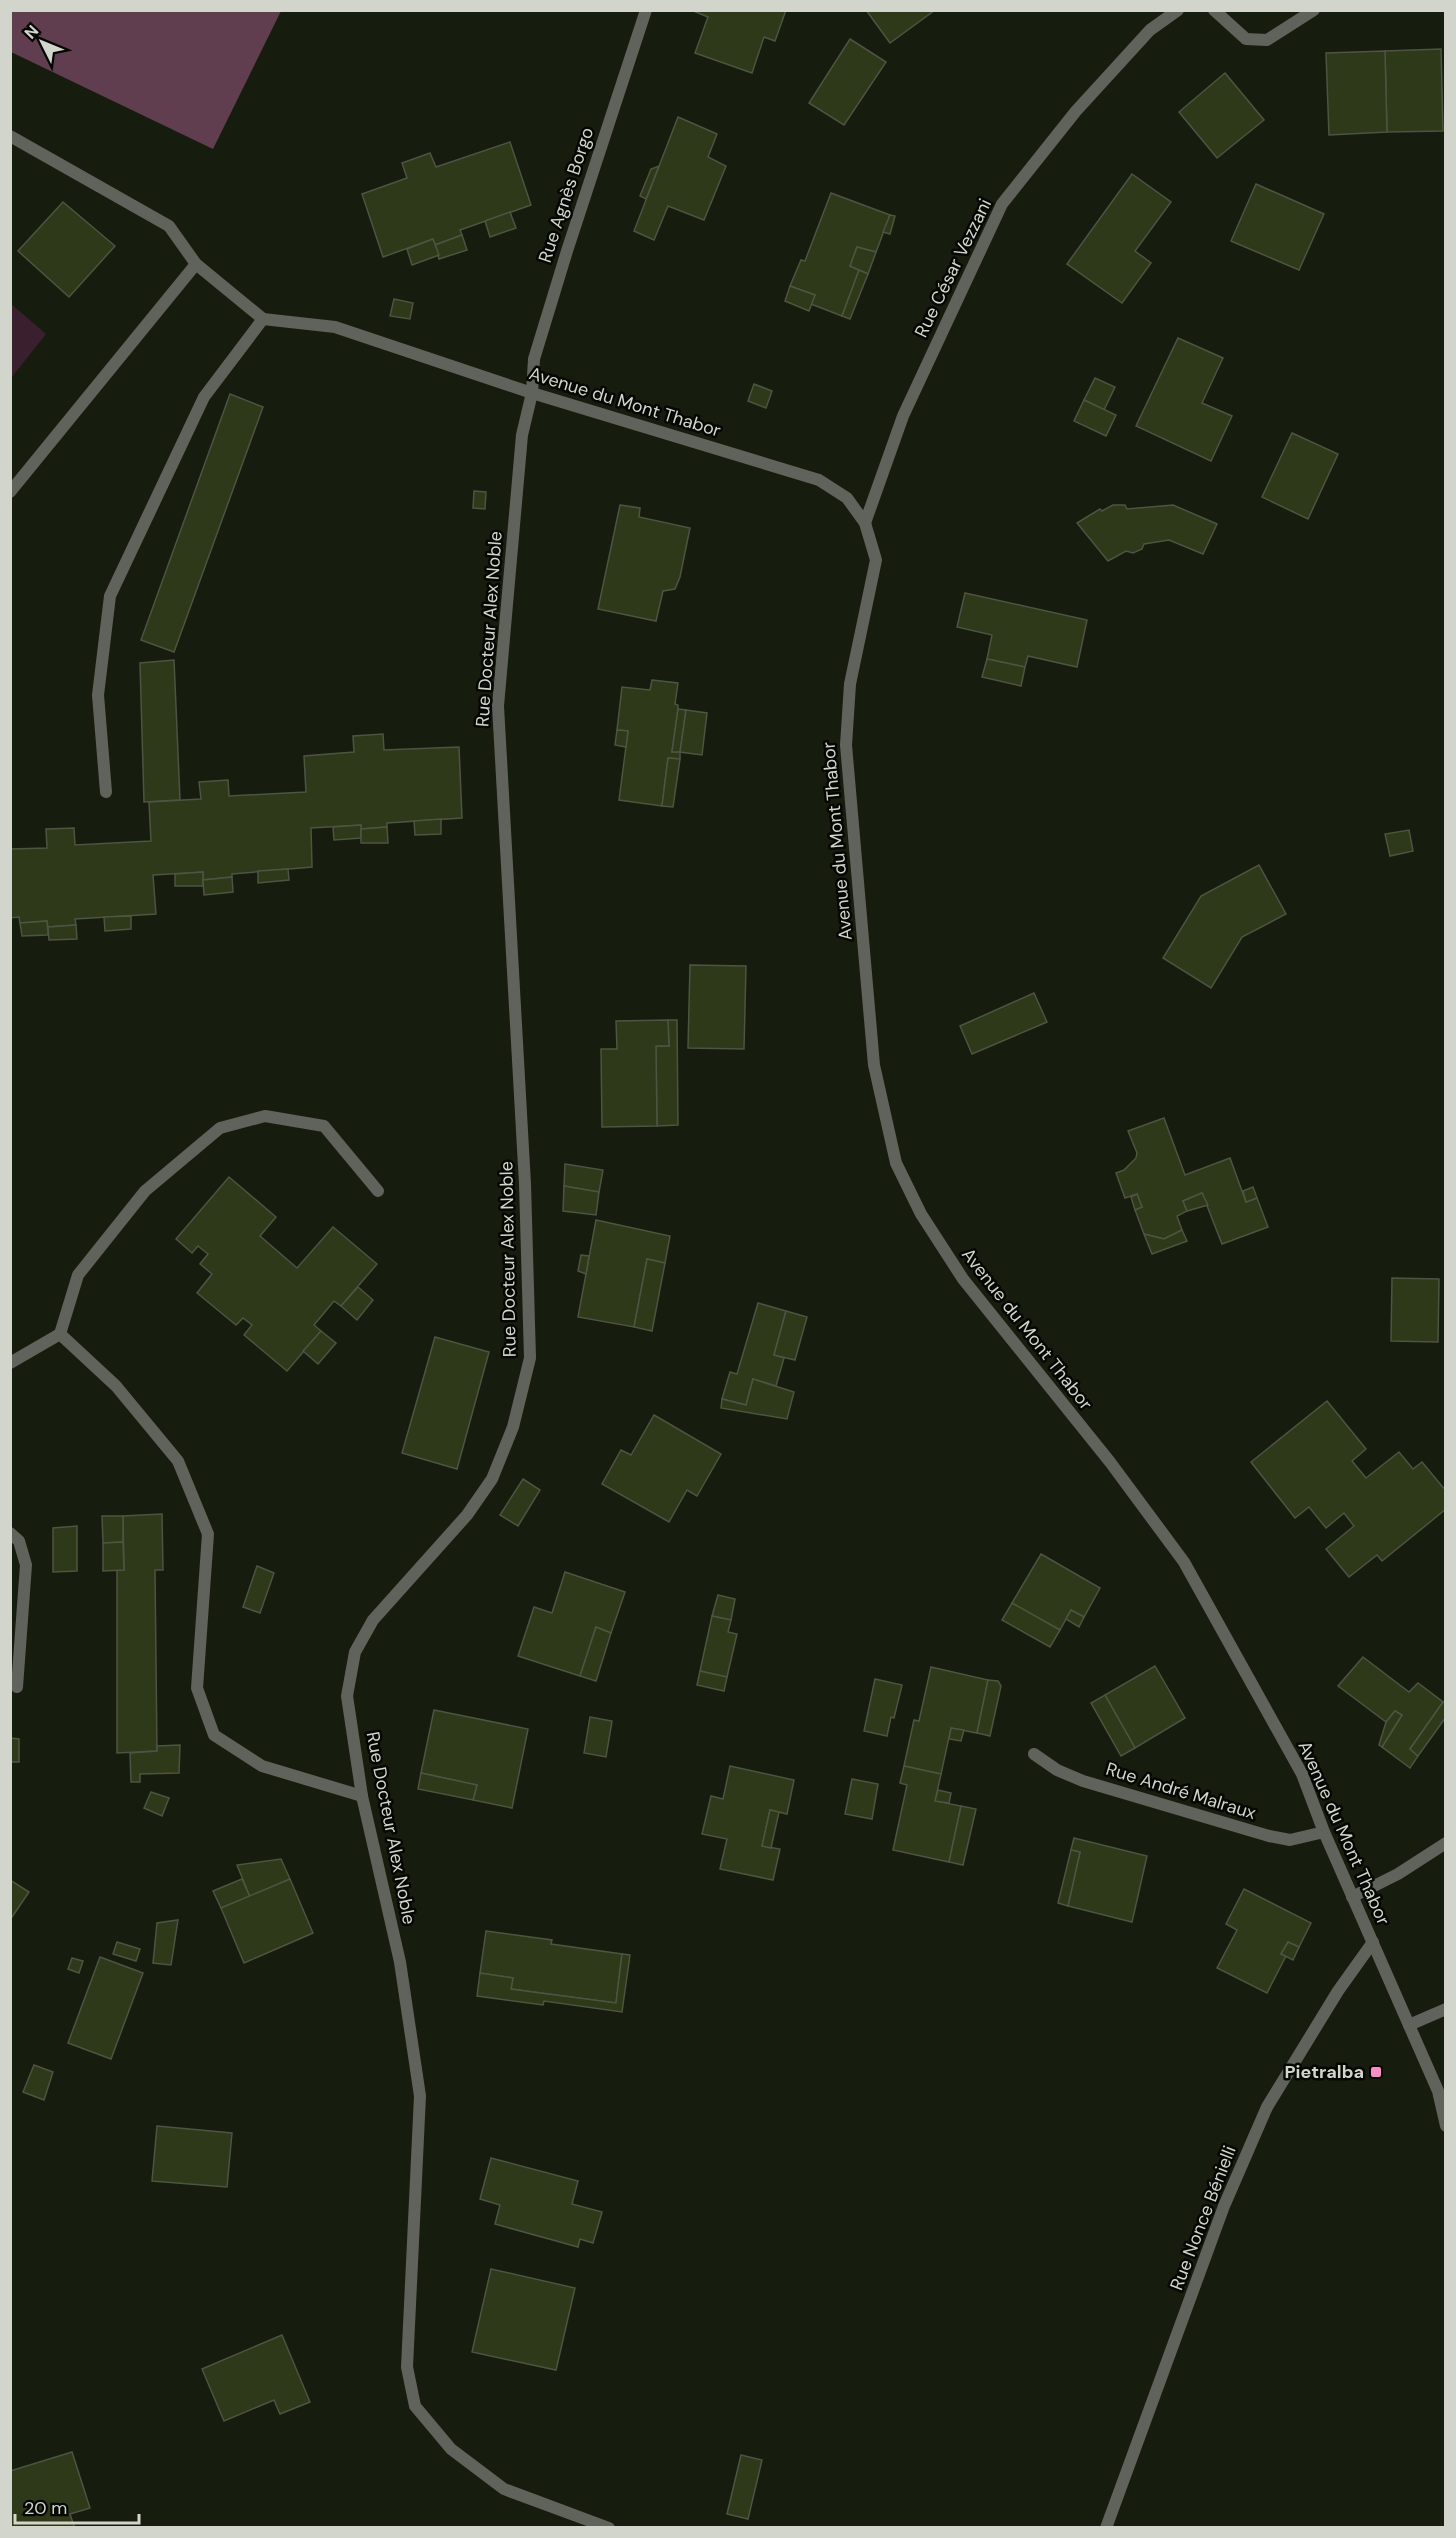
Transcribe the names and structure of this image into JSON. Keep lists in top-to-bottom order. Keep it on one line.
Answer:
{"streets":{"street":["Rue Agnès Borgo","Rue César Vezzani","Avenue du Mont Thabor","Rue Docteur Alex Noble","Rue André Malraux","Rue Nonce Bénielli"]},"crossings":[["Rue Agnès Borgo","Avenue du Mont Thabor"],["Rue Agnès Borgo","Rue Docteur Alex Noble"],["Rue César Vezzani","Avenue du Mont Thabor"],["Avenue du Mont Thabor","Rue Docteur Alex Noble"],["Avenue du Mont Thabor","Rue André Malraux"],["Avenue du Mont Thabor","Rue Nonce Bénielli"]],"places":{"transit":["Pietralba"]},"scale_bar":"20 m","north":"top left"}
